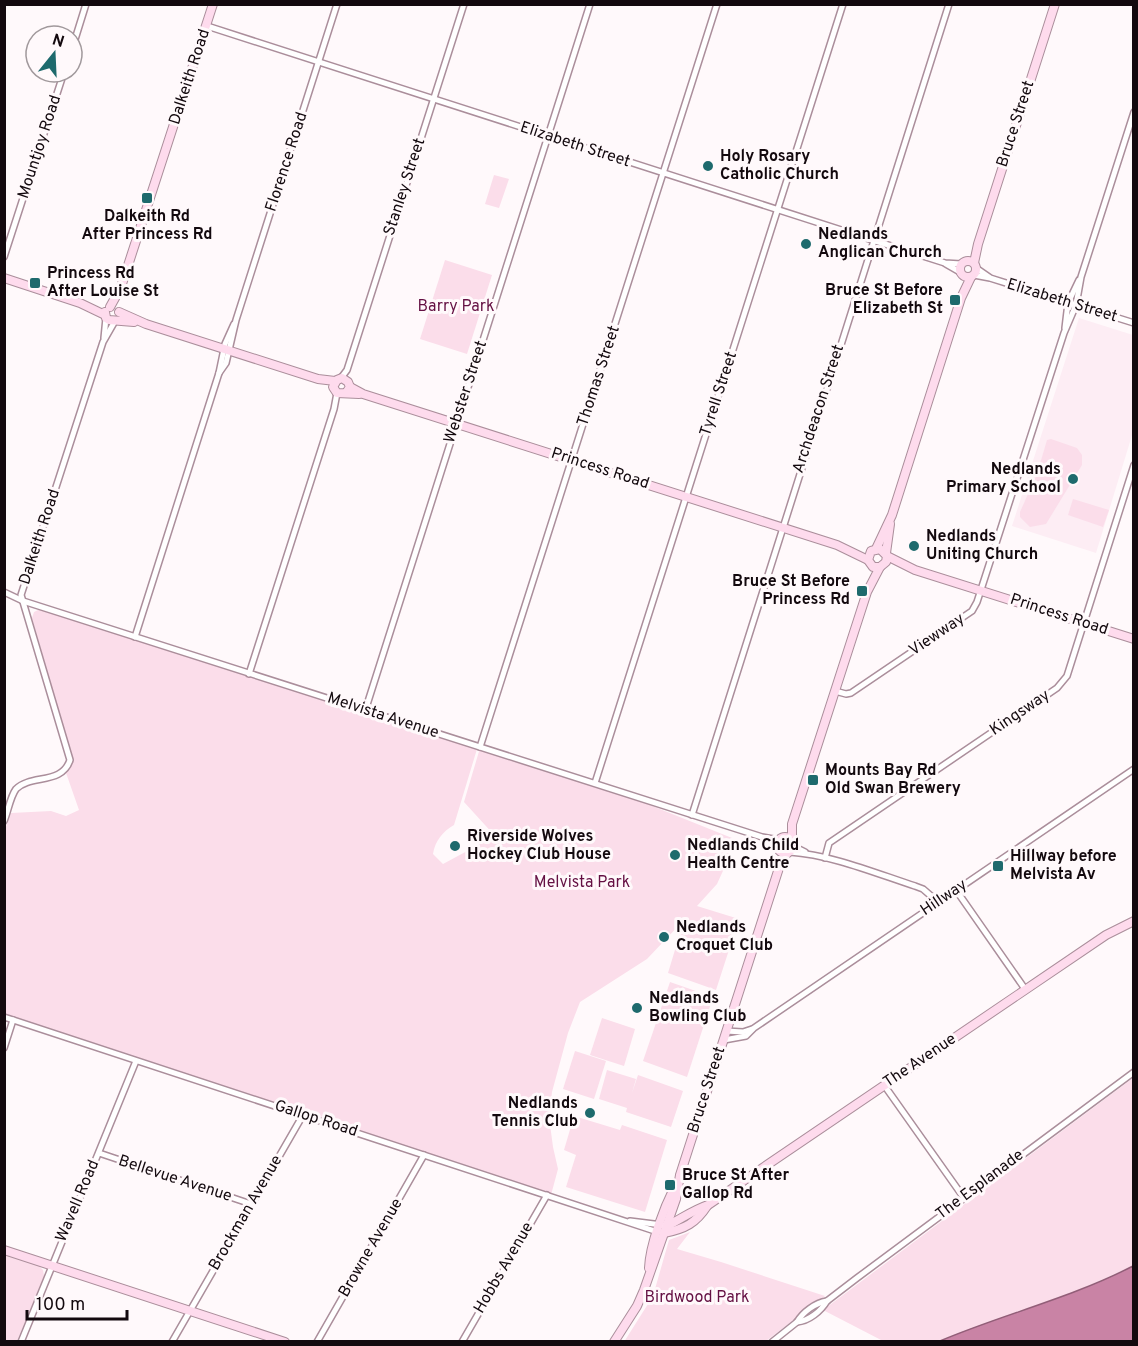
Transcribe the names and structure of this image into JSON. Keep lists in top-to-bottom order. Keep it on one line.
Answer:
{"streets":{"street":["Dalkeith Road","Bruce Street","Elizabeth Street","Mountjoy Road","Florence Road","Stanley Street","Thomas Street","Webster Street","Tyrell Street","Archdeacon Street","Princess Road","Viewway","Kingsway","Melvista Avenue","Hillway","The Avenue","Gallop Road","Bellevue Avenue","The Esplanade","Wavell Road","Brockman Avenue","Browne Avenue","Hobbs Avenue"]},"crossings":[["Dalkeith Road","Elizabeth Street"],["Dalkeith Road","Melvista Avenue"],["Bruce Street","Elizabeth Street"],["Bruce Street","Princess Road"],["Bruce Street","Viewway"],["Bruce Street","Melvista Avenue"],["Bruce Street","Hillway"],["Bruce Street","The Avenue"],["Bruce Street","Gallop Road"],["Elizabeth Street","Florence Road"],["Elizabeth Street","Stanley Street"],["Elizabeth Street","Thomas Street"],["Elizabeth Street","Webster Street"],["Elizabeth Street","Tyrell Street"],["Elizabeth Street","Archdeacon Street"],["Elizabeth Street","Viewway"],["Florence Road","Melvista Avenue"],["Stanley Street","Princess Road"],["Stanley Street","Melvista Avenue"],["Thomas Street","Princess Road"],["Thomas Street","Melvista Avenue"],["Webster Street","Princess Road"],["Webster Street","Melvista Avenue"],["Tyrell Street","Princess Road"],["Tyrell Street","Melvista Avenue"],["Archdeacon Street","Princess Road"],["Archdeacon Street","Melvista Avenue"],["Princess Road","Viewway"],["Princess Road","Kingsway"],["Kingsway","Melvista Avenue"],["Melvista Avenue","Hillway"],["The Avenue","Gallop Road"],["Gallop Road","Wavell Road"],["Gallop Road","Brockman Avenue"],["Gallop Road","Browne Avenue"],["Gallop Road","Hobbs Avenue"],["Bellevue Avenue","Wavell Road"],["Bellevue Avenue","Brockman Avenue"]],"parks":["Barry Park","Melvista Park","Birdwood Park"],"places":{"other":["Holy Rosary Catholic Church","Nedlands Anglican Church","Nedlands Primary School","Nedlands Uniting Church","Riverside Wolves Hockey Club House","Nedlands Child Health Centre","Nedlands Croquet Club","Nedlands Bowling Club","Nedlands Tennis Club"],"transit":["Dalkeith Rd After Princess Rd","Princess Rd After Louise St","Bruce St Before Elizabeth St","Bruce St Before Princess Rd","Mounts Bay Rd Old Swan Brewery","Hillway before Melvista Av","Bruce St After Gallop Rd"]},"scale_bar":"100 m","north":"top"}
